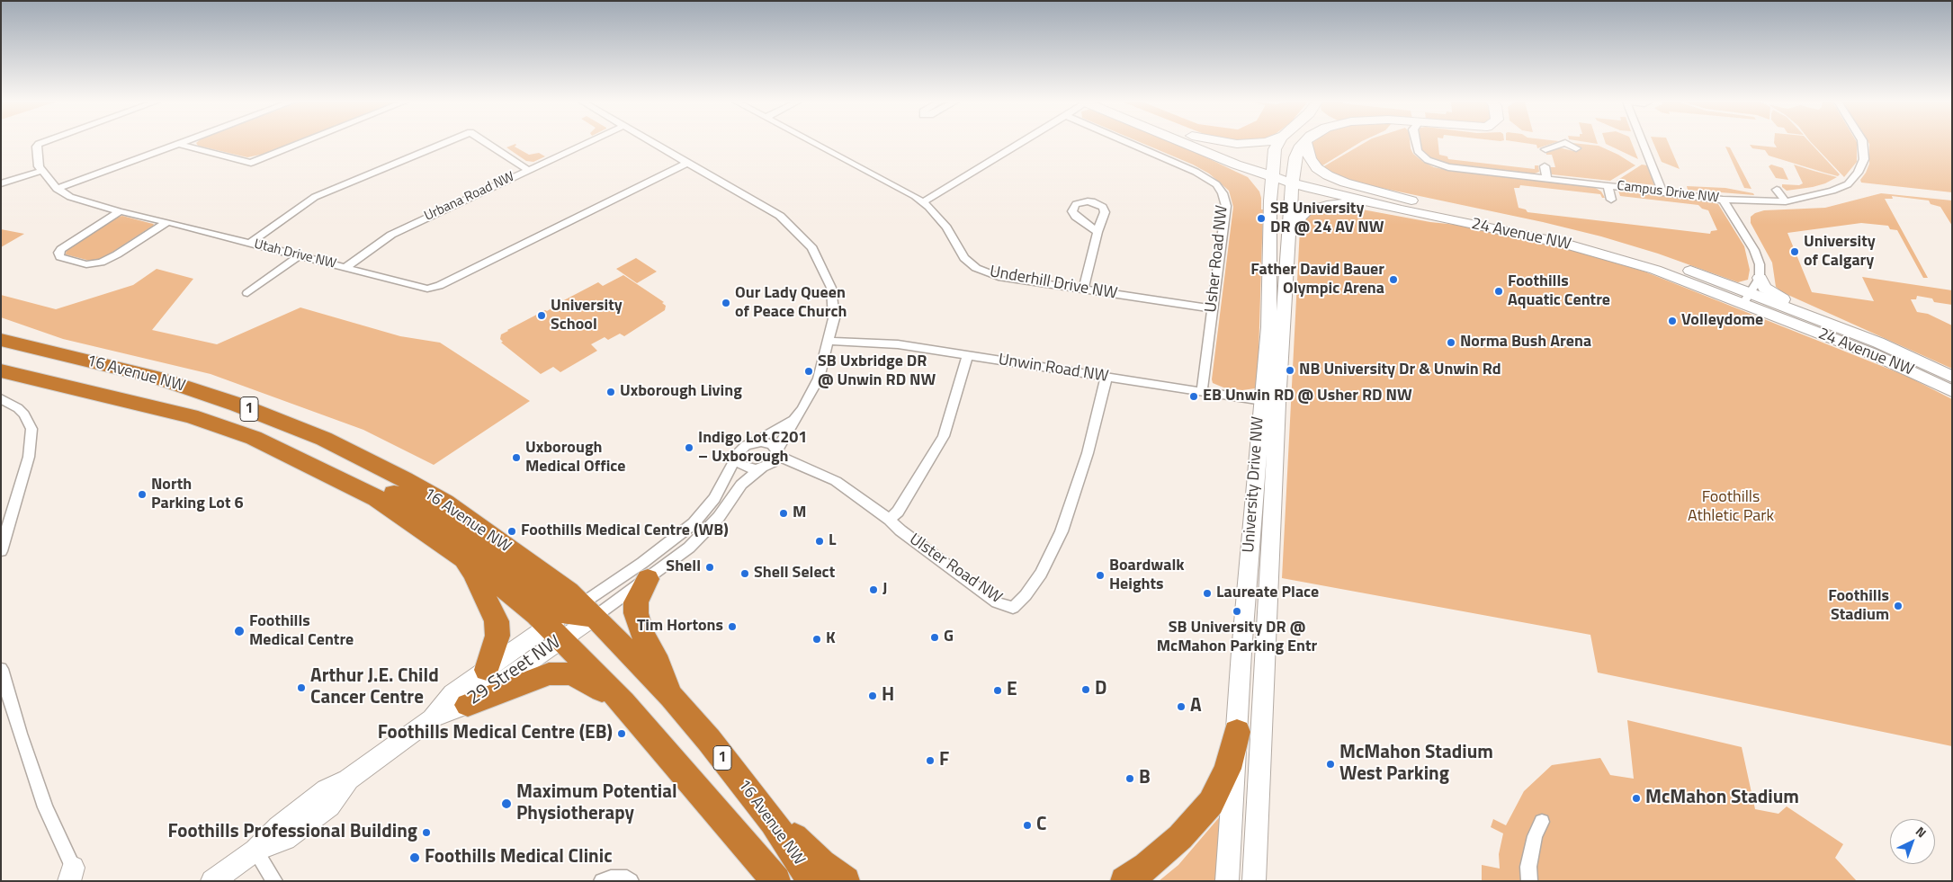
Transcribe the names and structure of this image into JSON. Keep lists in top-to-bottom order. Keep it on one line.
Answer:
{"streets":{"highway":["16 Avenue NW","1"],"street":["Campus Drive NW","Urbana Road NW","24 Avenue NW","Utah Drive NW","Usher Road NW","Underhill Drive NW","Unwin Road NW","University Drive NW","Ulster Road NW","29 Street NW"]},"crossings":[["Urbana Road NW","Utah Drive NW"],["24 Avenue NW","University Drive NW"],["Usher Road NW","Underhill Drive NW"],["Usher Road NW","Unwin Road NW"],["Unwin Road NW","University Drive NW"],["Unwin Road NW","Ulster Road NW"],["16 Avenue NW","29 Street NW"]],"parks":["Foothills Athletic Park"],"places":["SB University DR @ 24 AV NW","University of Calgary","Father David Bauer Olympic Arena","Foothills Aquatic Centre","Our Lady Queen of Peace Church","University School","Volleydome","Norma Bush Arena","NB University Dr & Unwin Rd","SB Uxbridge DR @ Unwin RD NW","Uxborough Living","EB Unwin RD @ Usher RD NW","Indigo Lot C201 – Uxborough","Uxborough Medical Office","North Parking Lot 6","M","Foothills Medical Centre (WB)","L","Shell","Shell Select","Boardwalk Heights","J","Laureate Place","Foothills Stadium","SB University DR @ McMahon Parking Entr","Tim Hortons","Foothills Medical Centre","G","K","Arthur J.E. Child Cancer Centre","D","E","H","A","Foothills Medical Centre (EB)","F","McMahon Stadium West Parking","B","McMahon Stadium","Maximum Potential Physiotherapy","C","Foothills Professional Building","Foothills Medical Clinic"],"north":"top right"}
